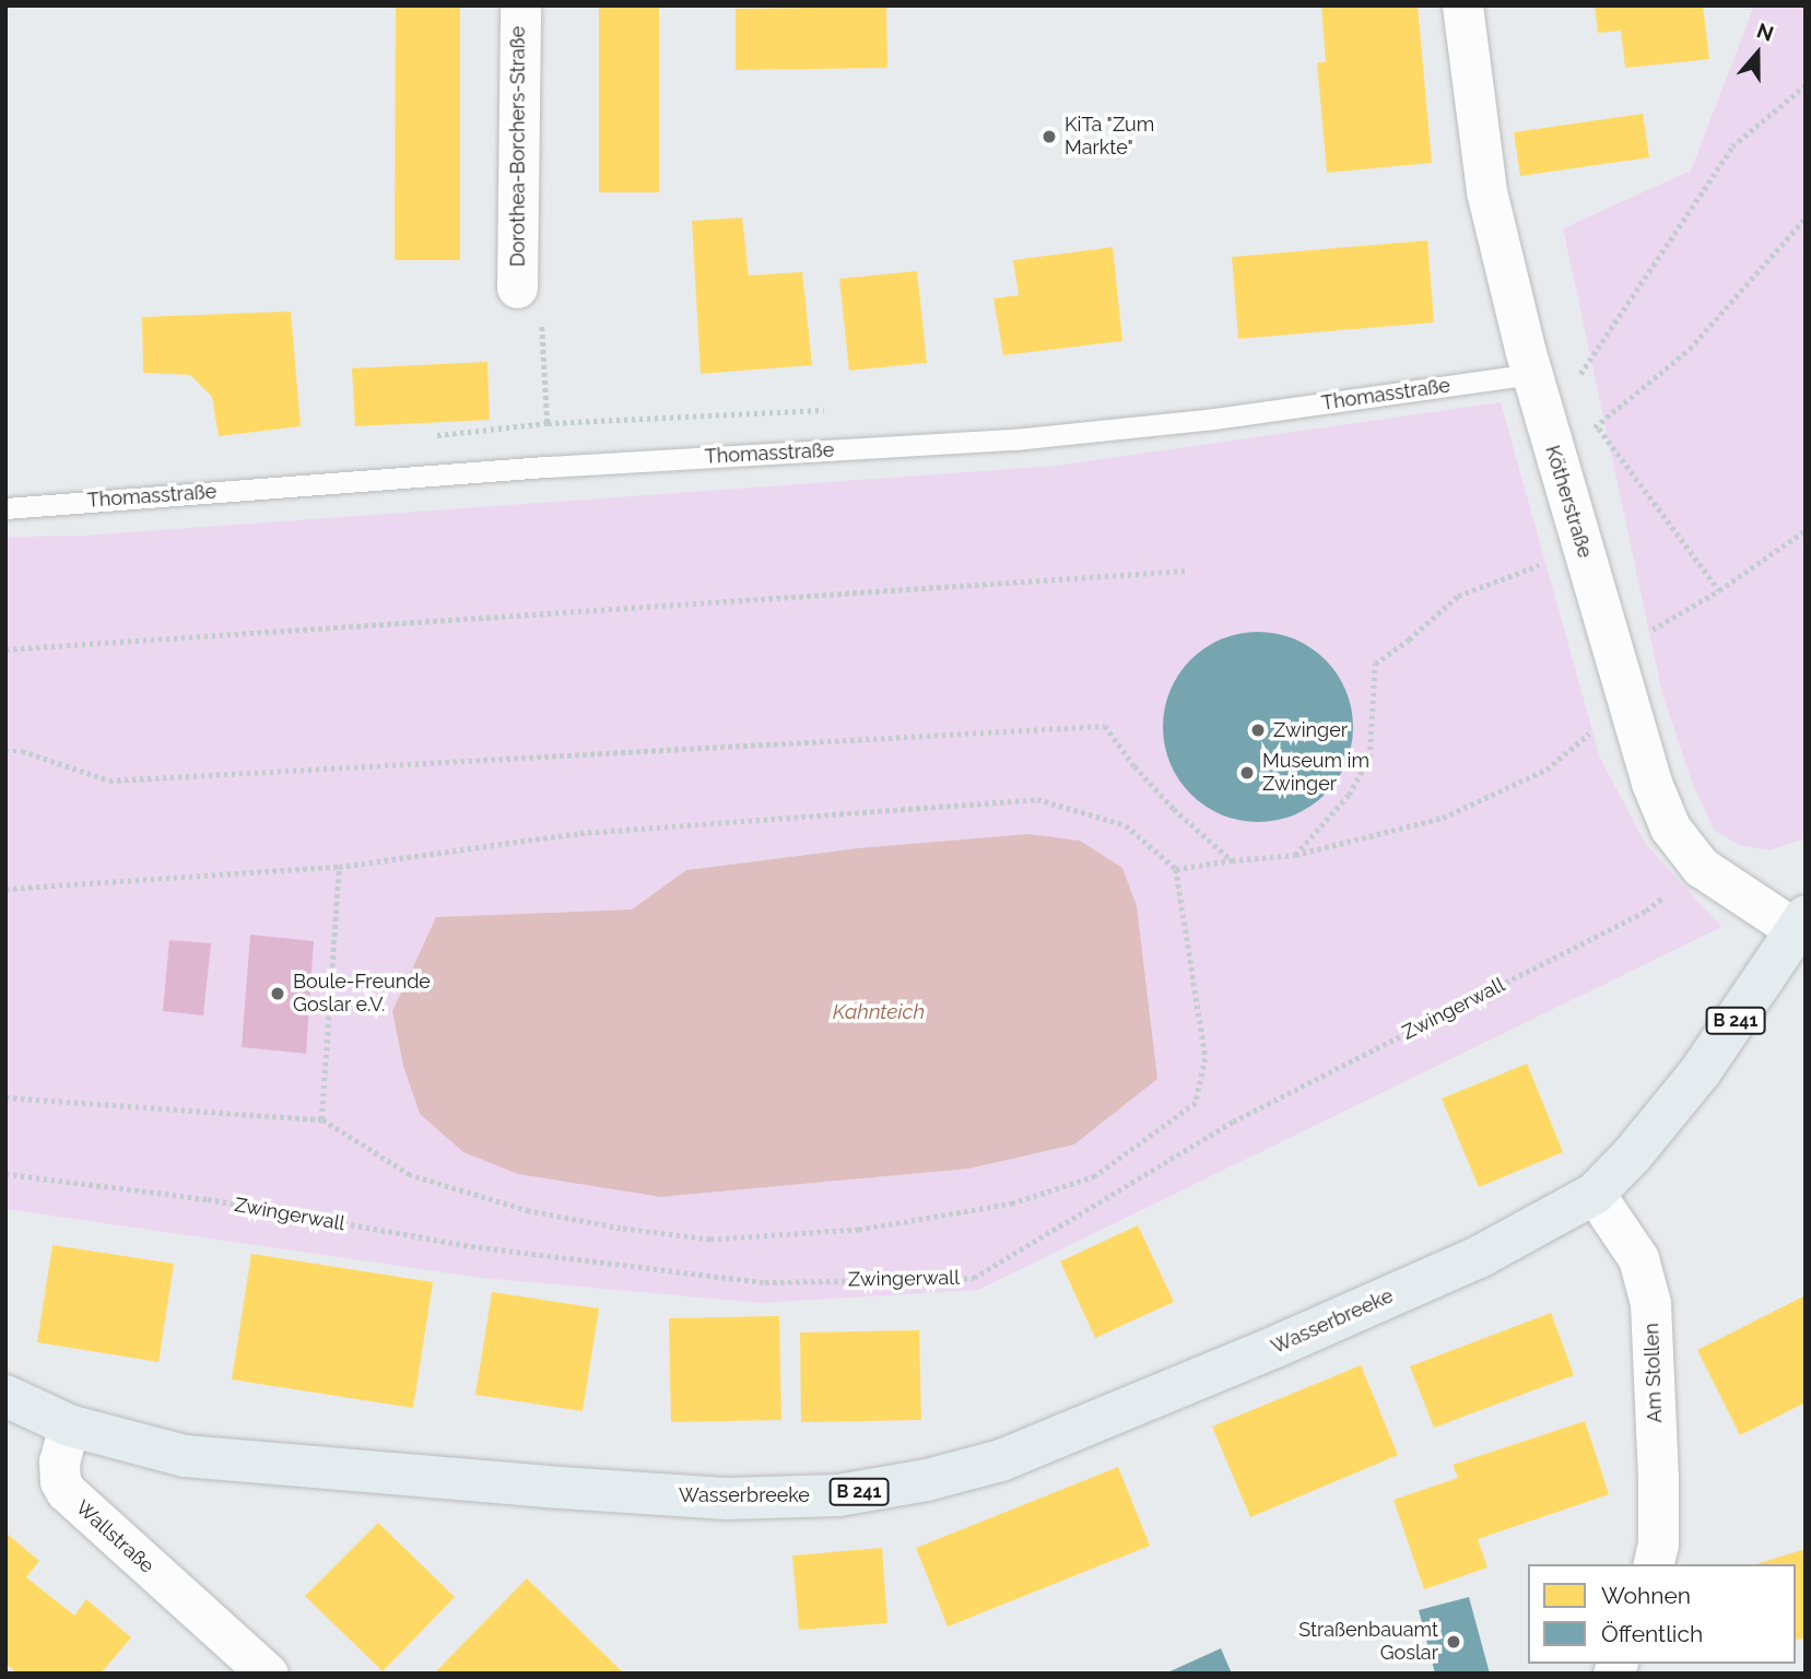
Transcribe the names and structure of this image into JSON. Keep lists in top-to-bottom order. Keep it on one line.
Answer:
{"streets":{"main road":["B 241","Wasserbreeke"],"street":["Dorothea-Borchers-Straße","Kötherstraße","Am Stollen","Wallstraße"],"lane":["Thomasstraße"],"path":["Zwingerwall"]},"crossings":[["Thomasstraße","Kötherstraße"],["Kötherstraße","Zwingerwall"],["Kötherstraße","B 241"],["B 241","Wasserbreeke"],["B 241","Am Stollen"],["B 241","Wallstraße"],["Wasserbreeke","Am Stollen"],["Wasserbreeke","Wallstraße"]],"water":["Kahnteich"],"places":["KiTa \"Zum Markte\"","Zwinger","Museum im Zwinger","Boule-Freunde Goslar e.V.","Straßenbauamt Goslar"],"legend":["Wohnen","Öffentlich"],"north":"top"}
